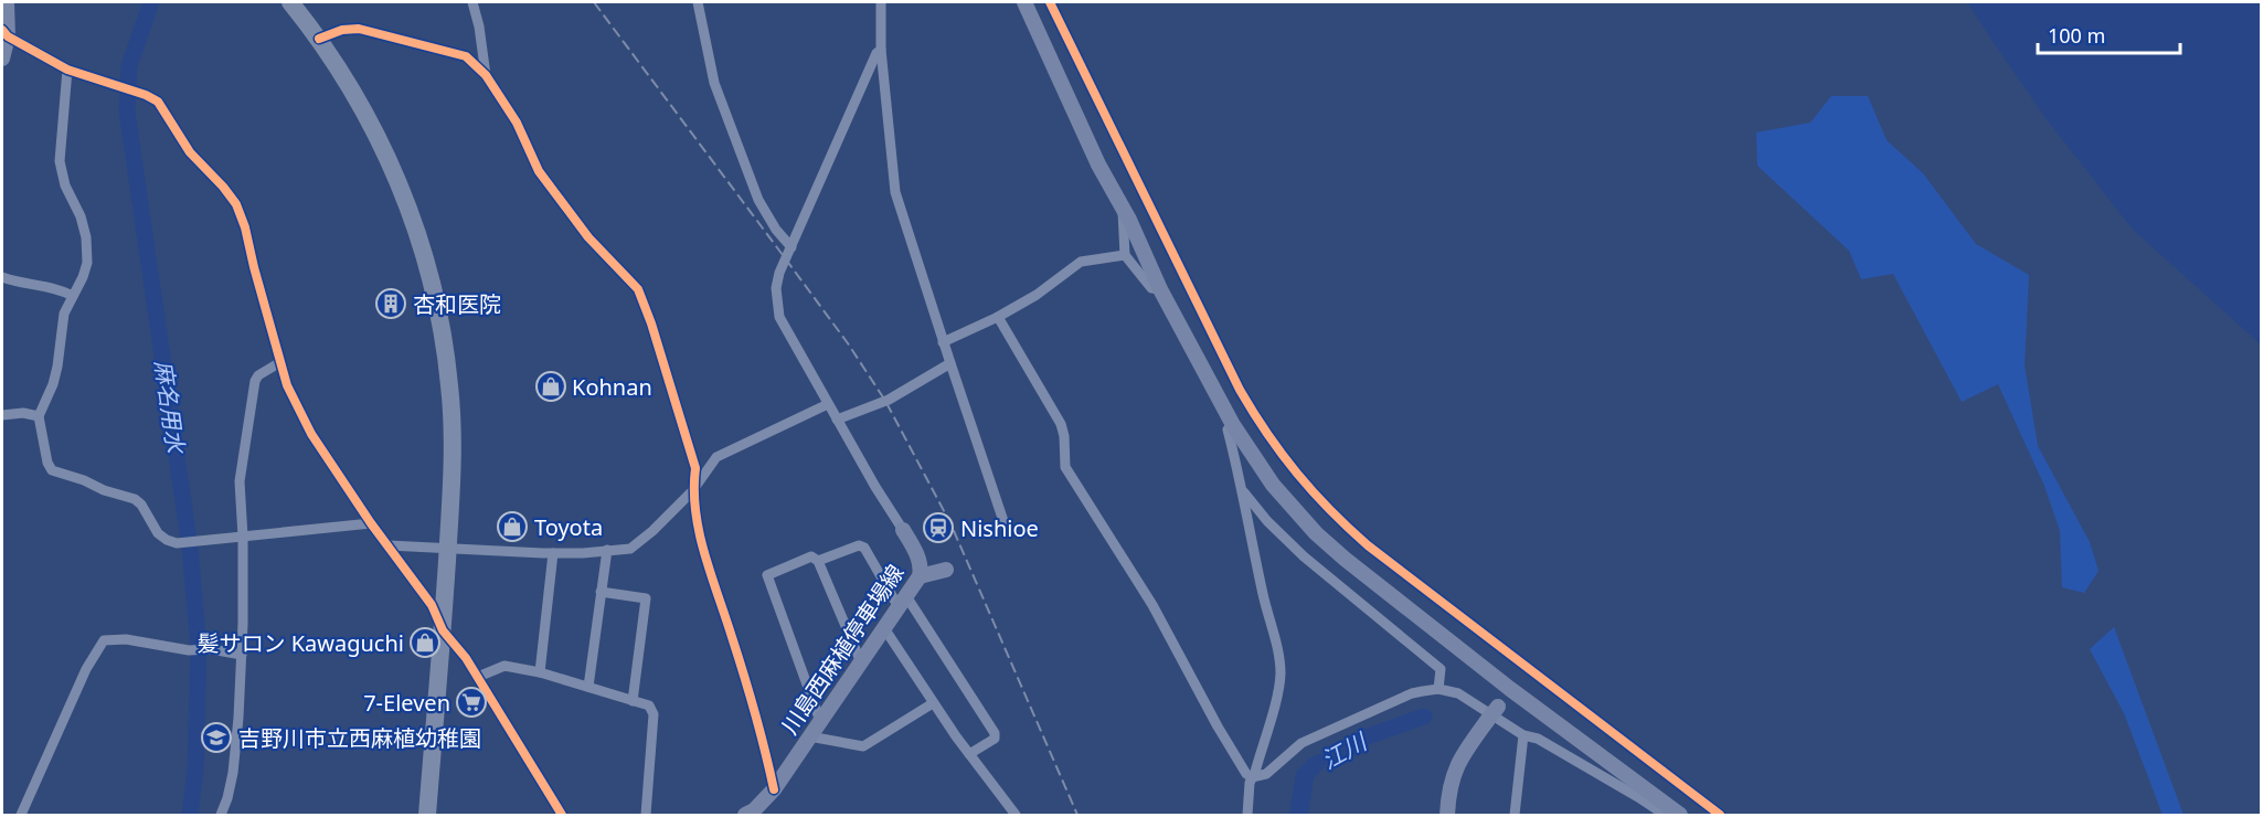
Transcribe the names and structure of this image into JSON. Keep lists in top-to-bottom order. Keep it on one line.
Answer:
{"streets":{"main road":["川島西麻植停車場線"]},"water":["麻名用水","江川"],"places":{"building":["杏和医院"],"shop":["Kohnan","Toyota","髪サロン Kawaguchi"],"station":["Nishioe"],"supermarket":["7-Eleven"],"school or university":["吉野川市立西麻植幼稚園"]},"scale_bar":"100 m"}
